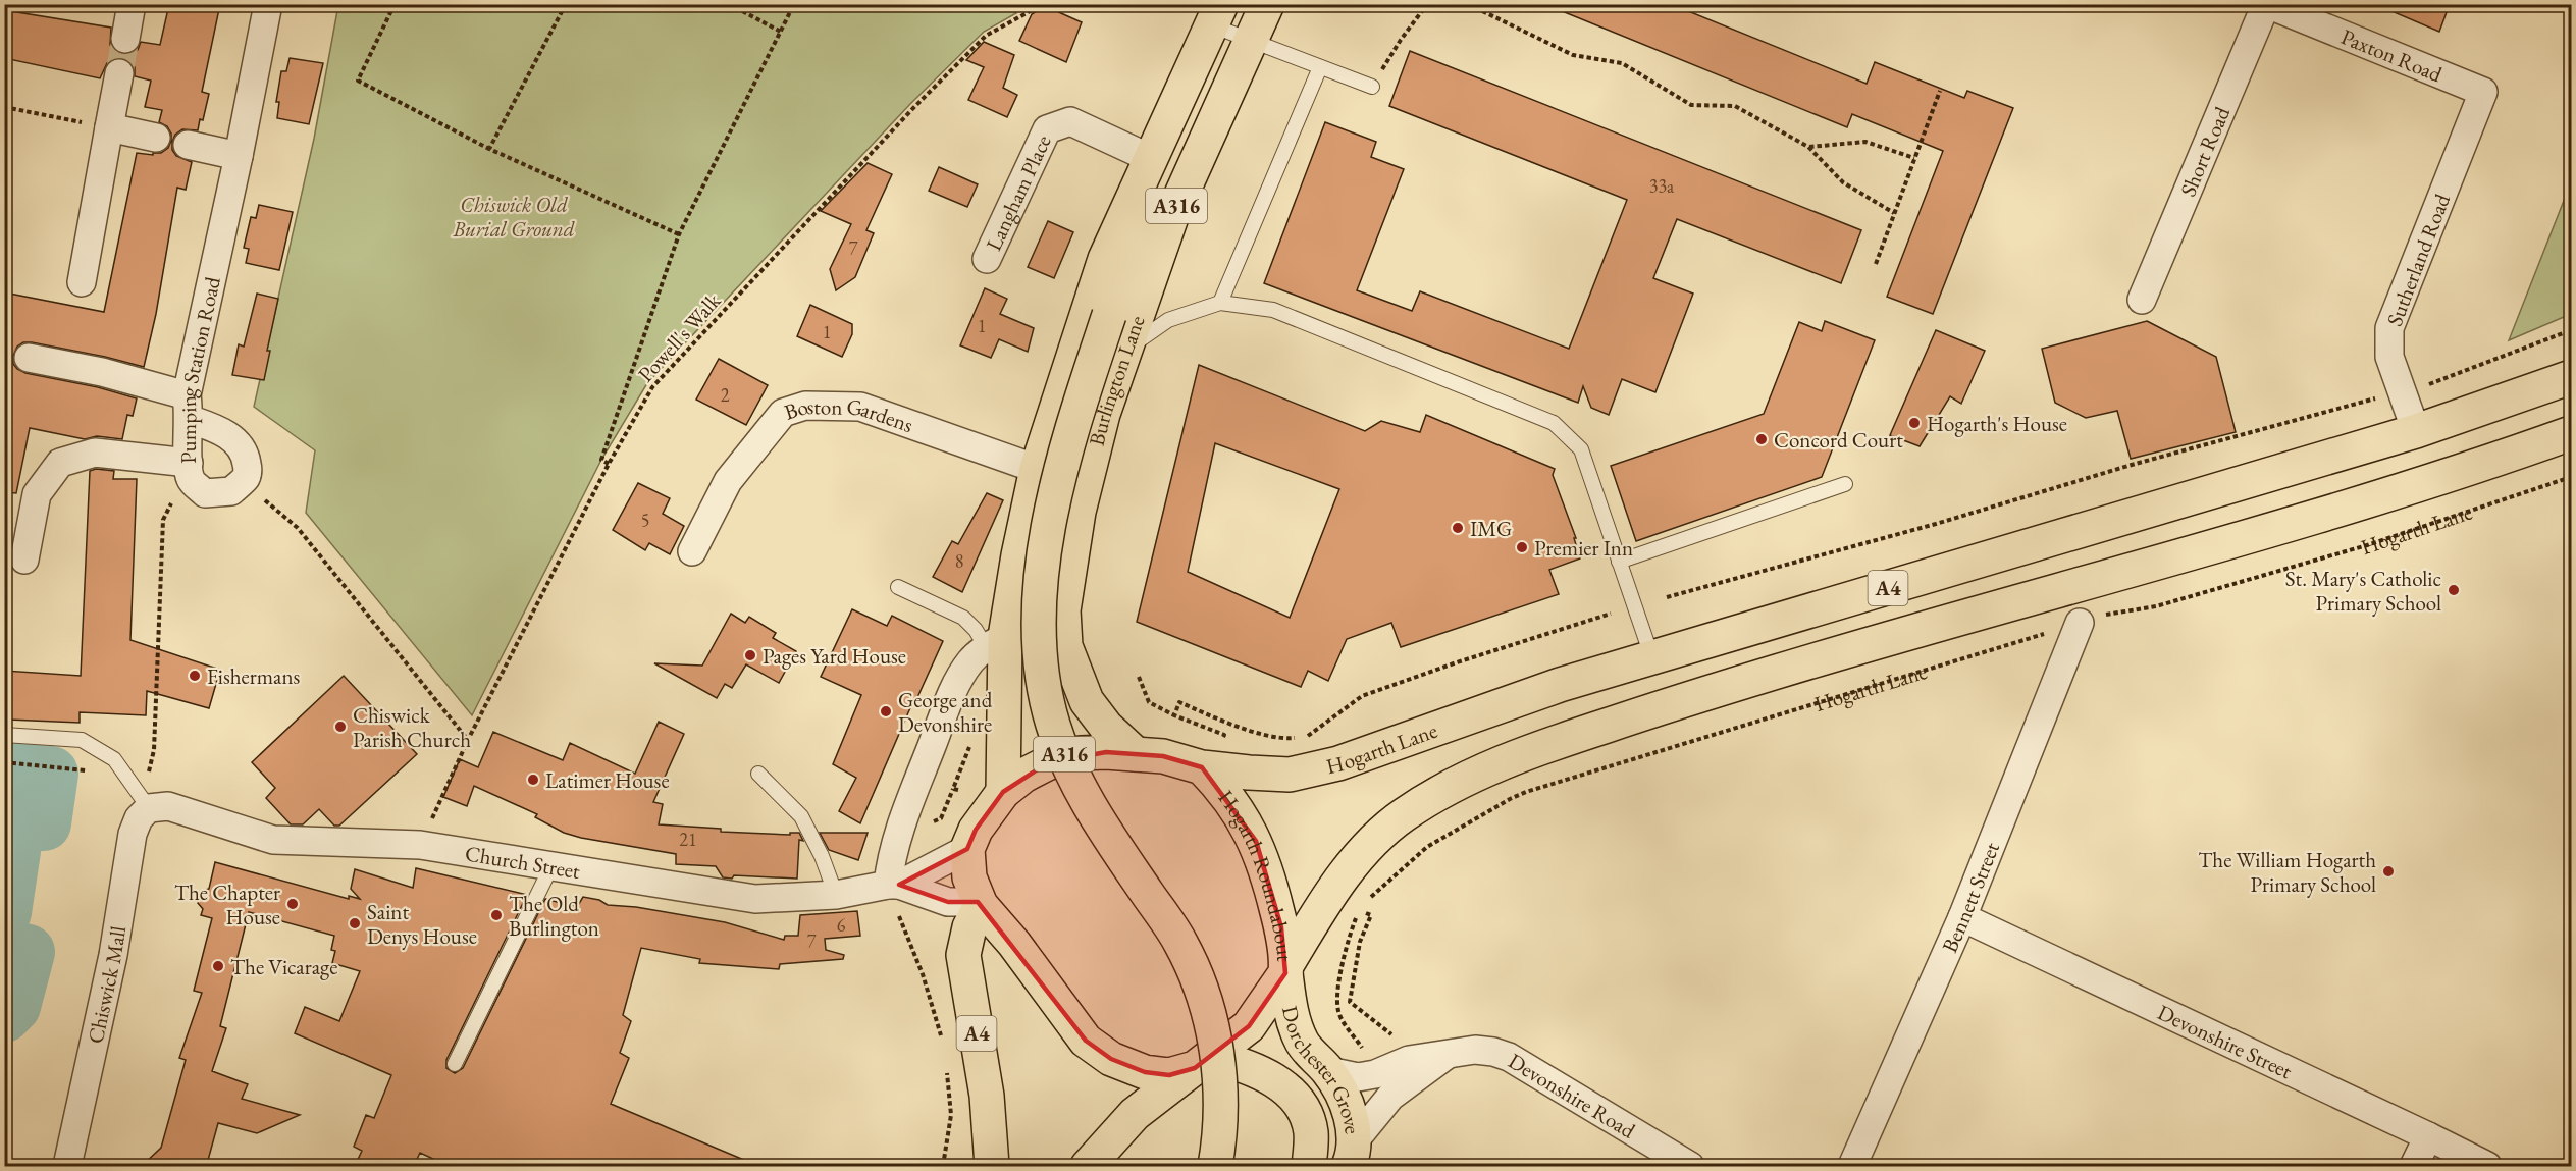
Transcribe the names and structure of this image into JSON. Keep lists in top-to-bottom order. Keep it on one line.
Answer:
{"streets":{"main road":["A316","Burlington Lane","Hogarth Lane","A4","Hogarth Roundabout","Dorchester Grove"],"street":["Paxton Road","Short Road","Langham Place","Sutherland Road","Pumping Station Road","Boston Gardens","Church Street","Bennett Street","Chiswick Mall","Devonshire Street","Devonshire Road"],"path":["Powell's Walk"]},"crossings":[["Paxton Road","Short Road"],["Paxton Road","Sutherland Road"],["Langham Place","Burlington Lane"],["A316","Burlington Lane"],["Sutherland Road","Hogarth Lane"],["Powell's Walk","Church Street"],["Pumping Station Road","Church Street"],["Pumping Station Road","Chiswick Mall"],["Burlington Lane","Boston Gardens"],["Burlington Lane","Hogarth Roundabout"],["Hogarth Lane","Hogarth Roundabout"],["Hogarth Lane","Bennett Street"],["Hogarth Lane","Dorchester Grove"],["A4","Hogarth Roundabout"],["Church Street","Hogarth Roundabout"],["Church Street","Chiswick Mall"],["Hogarth Roundabout","Dorchester Grove"],["Bennett Street","Devonshire Street"],["Dorchester Grove","Devonshire Road"]],"parks":["Chiswick Old Burial Ground"],"places":["Hogarth's House","Concord Court","IMG","Premier Inn","St. Mary's Catholic Primary School","Pages Yard House","Fishermans","George and Devonshire","Chiswick Parish Church","Latimer House","The William Hogarth Primary School","The Chapter House","The Old Burlington","Saint Denys House","The Vicarage"],"house_numbers":["33a","7","1","1","2","5","8","21","6","7"]}
